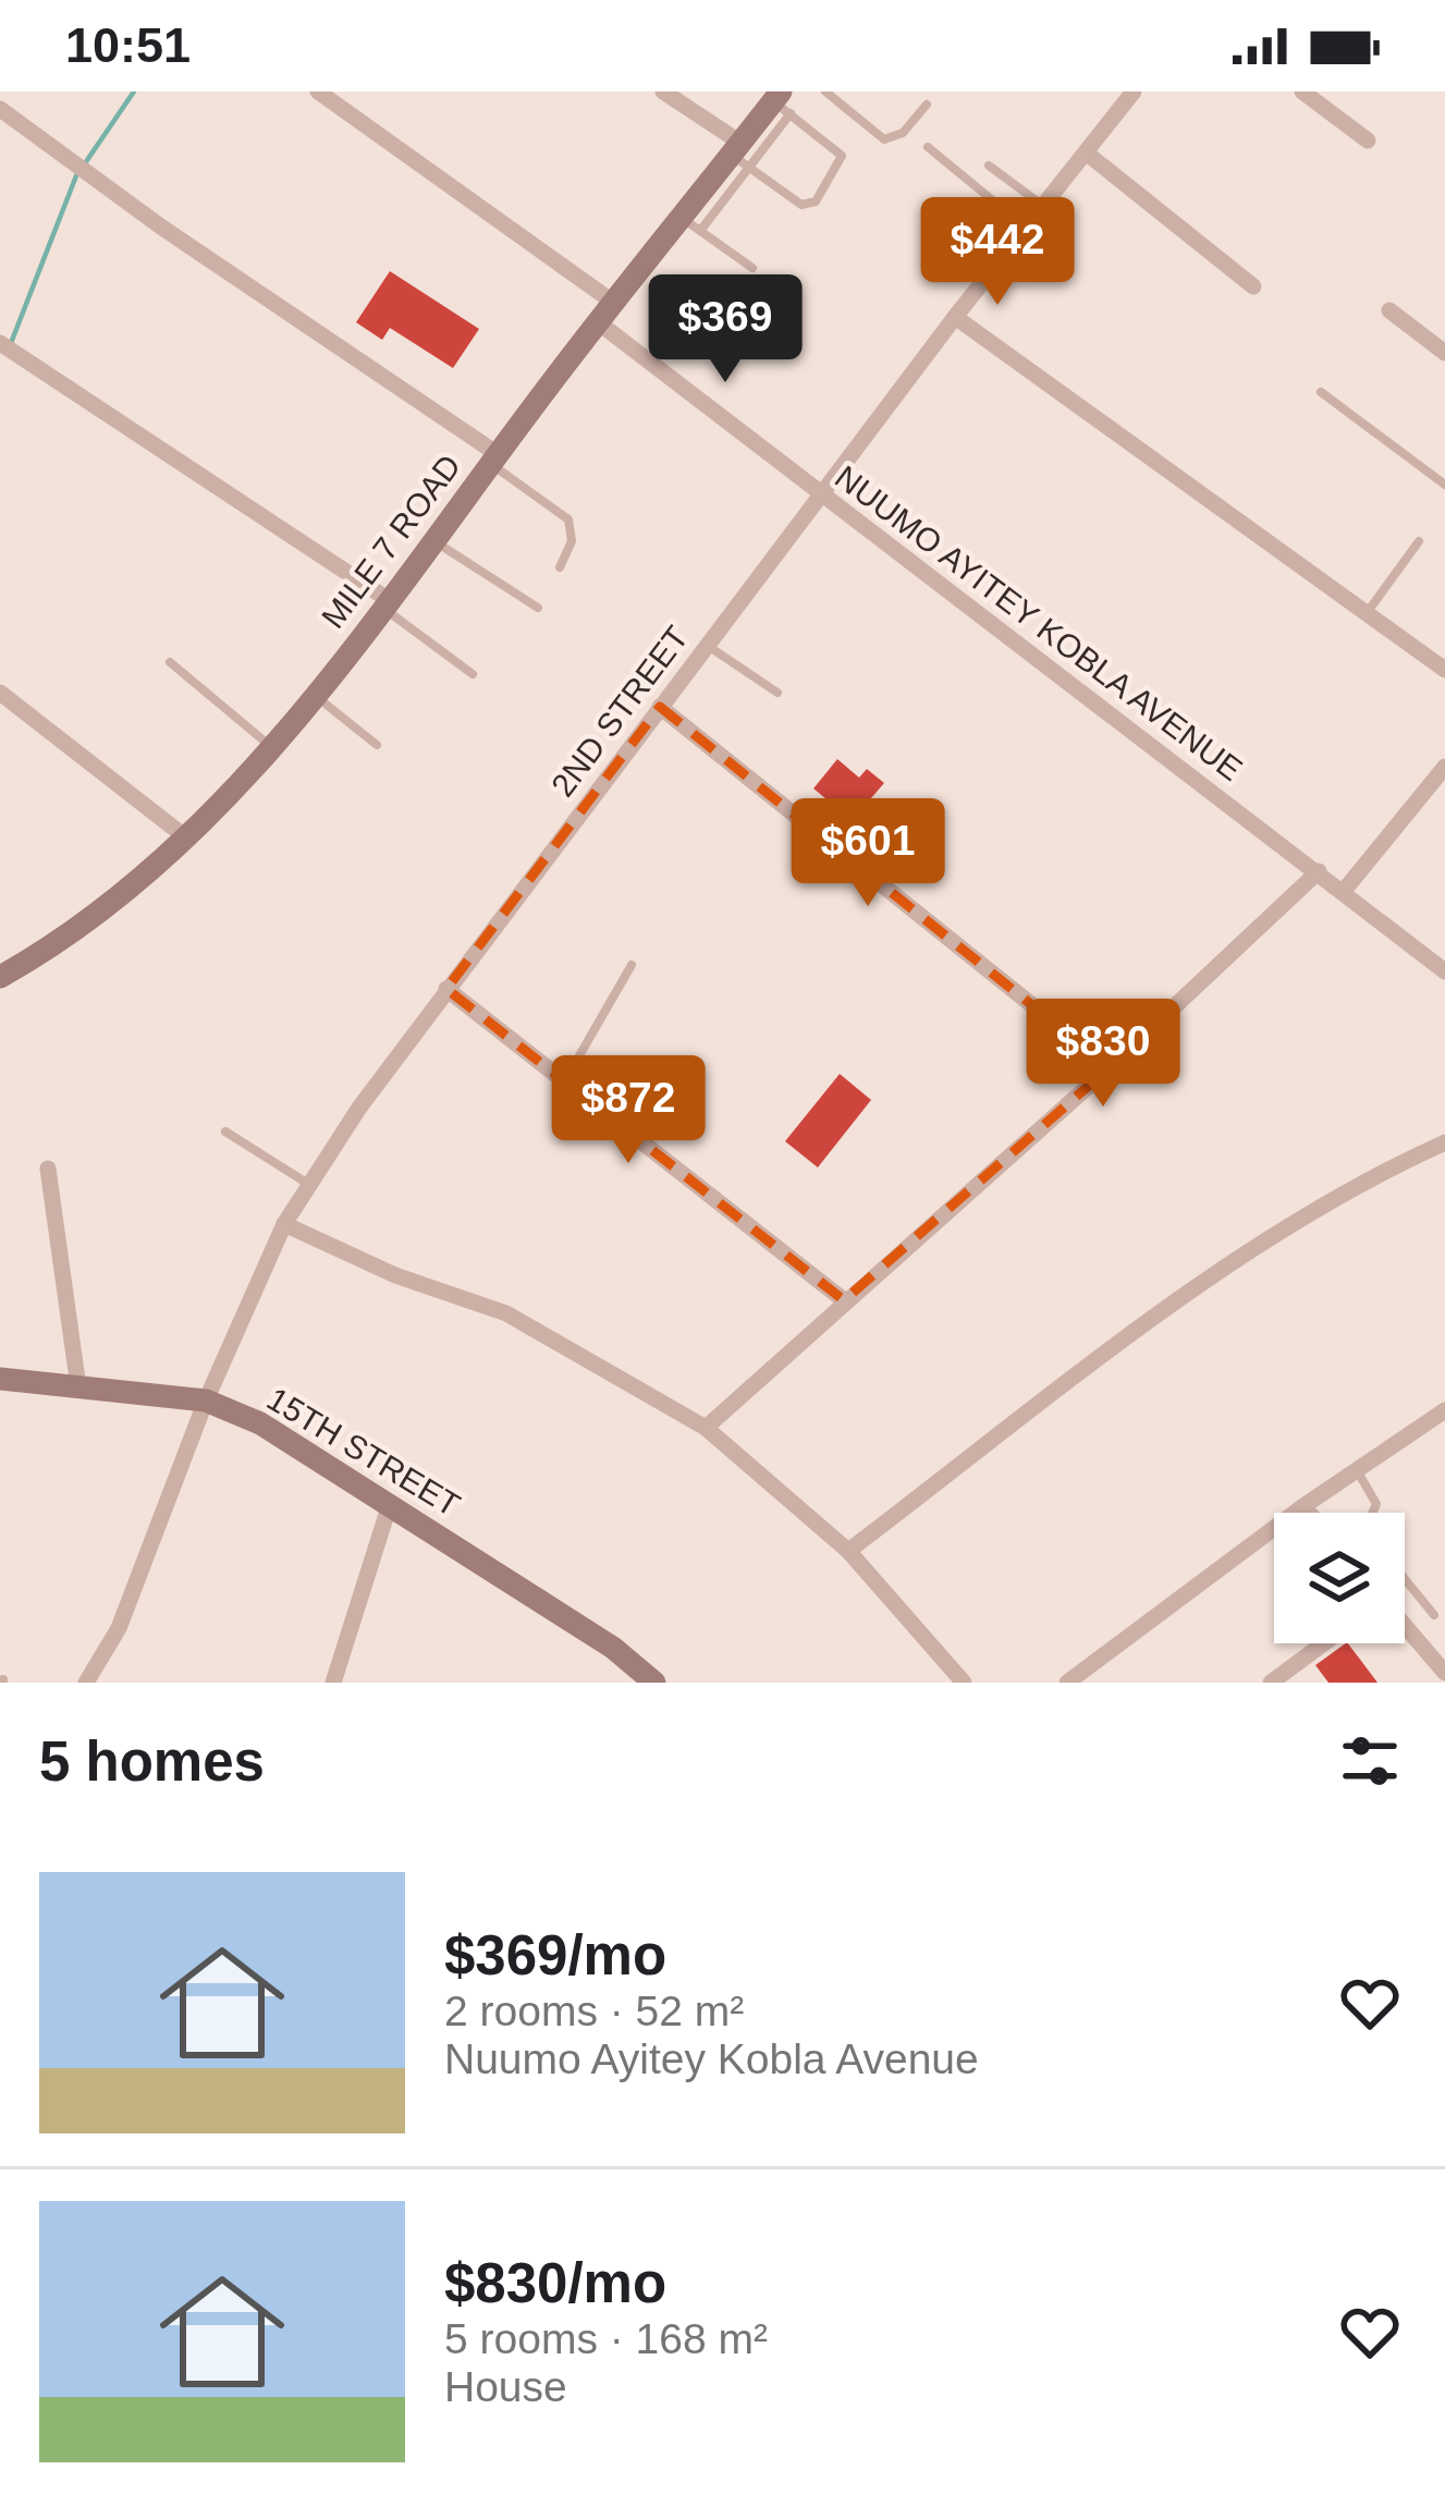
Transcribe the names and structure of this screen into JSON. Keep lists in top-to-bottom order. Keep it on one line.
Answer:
{"streets":{"street":["MILE 7 ROAD","NUUMO AYITEY KOBLA AVENUE","2ND STREET","15TH STREET"]},"crossings":[["MILE 7 ROAD","NUUMO AYITEY KOBLA AVENUE"],["NUUMO AYITEY KOBLA AVENUE","2ND STREET"],["2ND STREET","15TH STREET"]],"page":{"status":"10:51","price":["$442","$369","$601","$830","$872"],"heading":"5 homes","list":[{"name":"$369/mo","note":"2 rooms · 52 m² · Nuumo Ayitey Kobla Avenue"},{"name":"$830/mo","note":"5 rooms · 168 m² · House"}]}}
